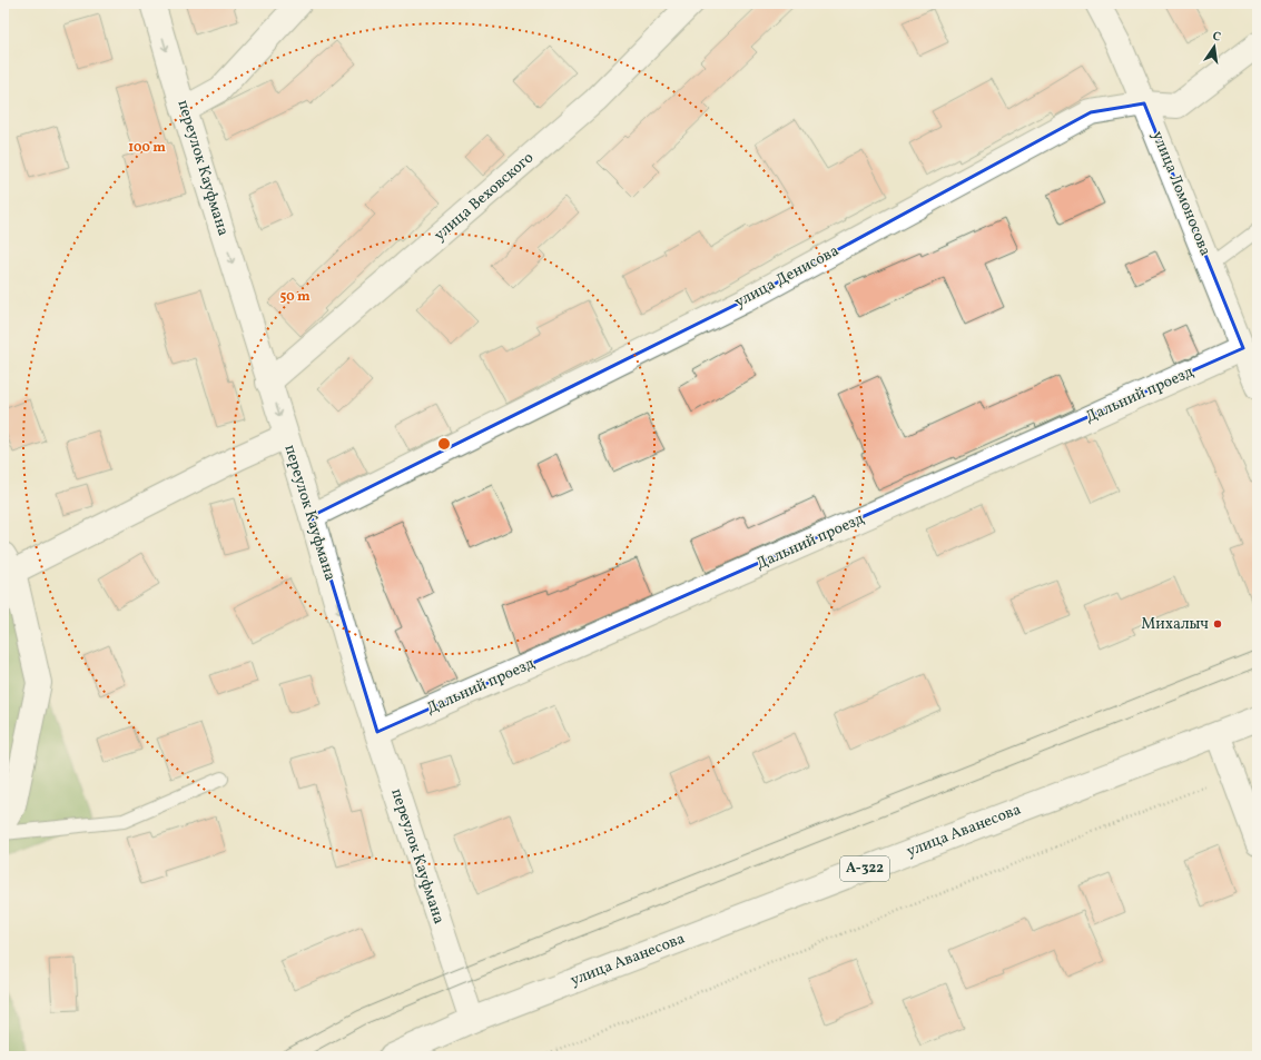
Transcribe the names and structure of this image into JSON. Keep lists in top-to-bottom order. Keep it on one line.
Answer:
{"streets":{"main road":["переулок Кауфмана","улица Ломоносова","улица Веховского","улица Денисова","Дальний проезд","улица Аванесова","А-322"]},"crossings":[["переулок Кауфмана","улица Веховского"],["переулок Кауфмана","улица Денисова"],["переулок Кауфмана","Дальний проезд"],["переулок Кауфмана","улица Аванесова"],["переулок Кауфмана","А-322"],["улица Ломоносова","улица Денисова"],["улица Ломоносова","Дальний проезд"],["улица Аванесова","А-322"]],"one_way":["переулок Кауфмана"],"places":["Михалыч"],"north":"top","rings":["100 m","50 m"]}
